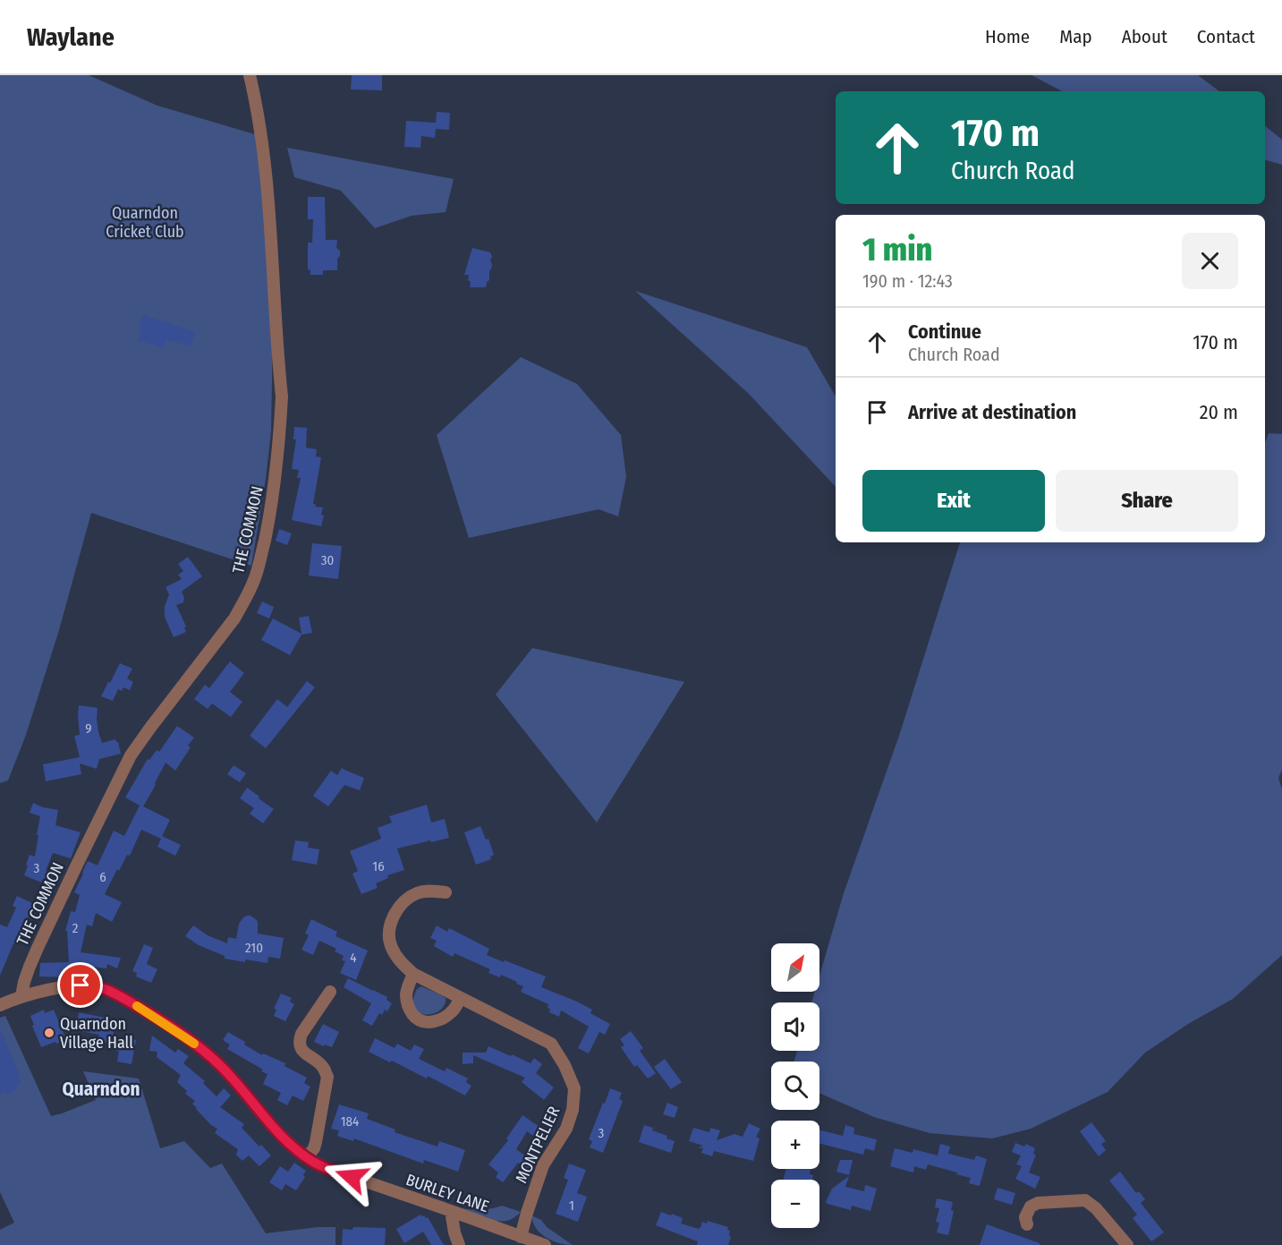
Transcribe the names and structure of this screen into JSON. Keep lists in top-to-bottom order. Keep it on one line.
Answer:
{"streets":{"street":["THE COMMON","MONTPELIER","BURLEY LANE"]},"crossings":[["THE COMMON","BURLEY LANE"],["MONTPELIER","BURLEY LANE"]],"districts":["Quarndon"],"parks":["Quarndon Cricket Club"],"places":["Quarndon Village Hall"],"house_numbers":["30","9","16","3","6","2","210","4","184","3","1"],"north":"top right","page":{"header":"Waylane","nav":["Home","Map","About","Contact"],"turn":["170 m","Church Road"],"heading":["1 min","190 m · 12:43"],"list":[{"name":"Continue","note":"Church Road","value":"170 m"},{"name":"Arrive at destination","value":"20 m"}],"buttons":["Exit","Share"],"map_buttons":["+","−"]}}
